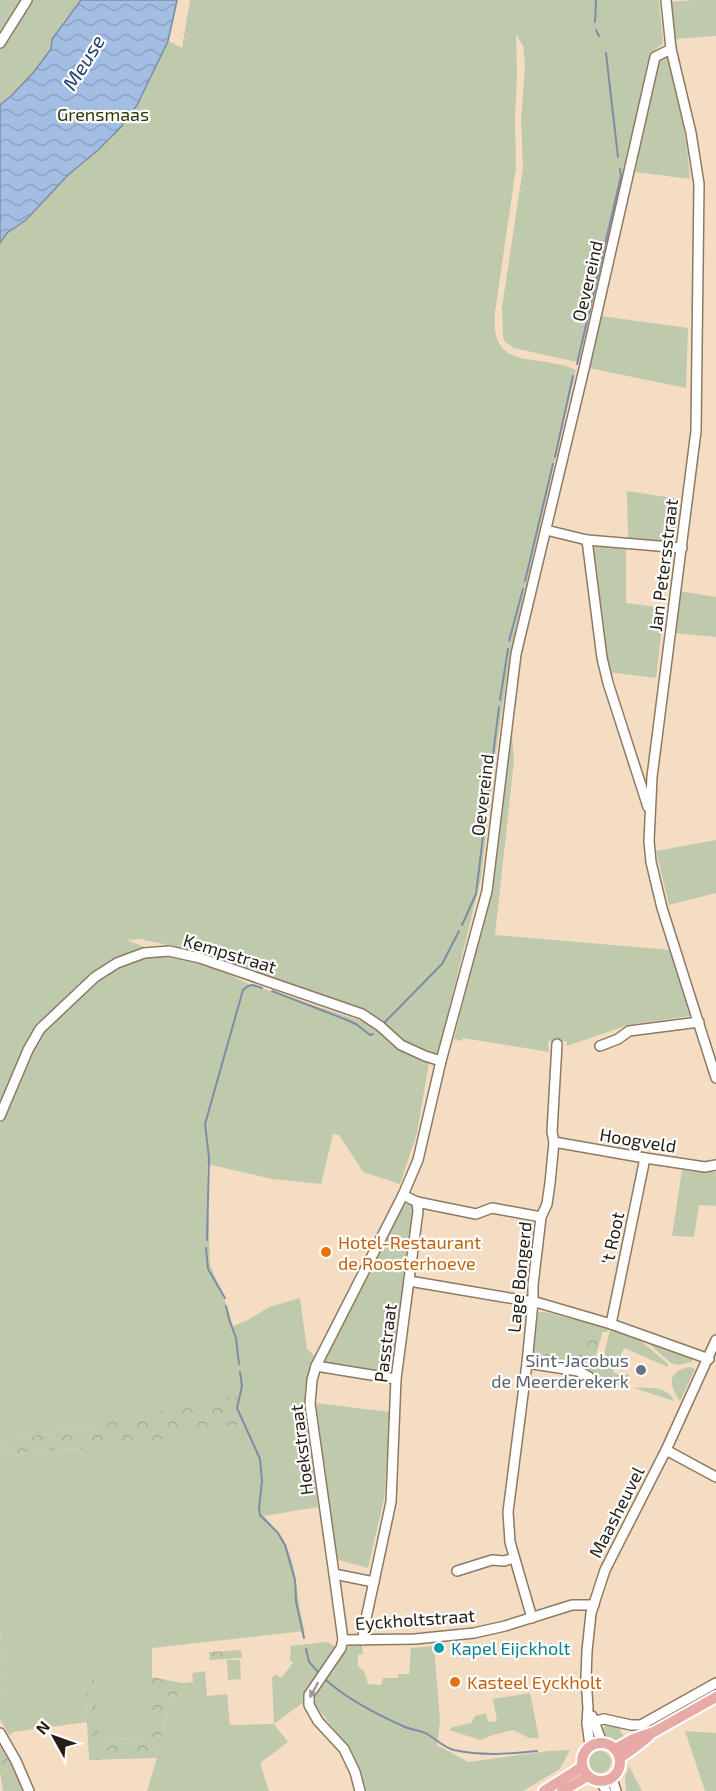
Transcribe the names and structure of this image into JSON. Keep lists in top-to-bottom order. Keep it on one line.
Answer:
{"streets":{"street":["Oevereind","Jan Petersstraat","Kempstraat","Hoogveld","'t Root","Lage Bongerd","Passtraat","Hoekstraat","Maasheuvel","Eyckholtstraat"]},"crossings":[["Oevereind","Jan Petersstraat"],["Oevereind","Kempstraat"],["Hoogveld","'t Root"],["Hoogveld","Lage Bongerd"],["Lage Bongerd","Eyckholtstraat"],["Passtraat","Eyckholtstraat"],["Hoekstraat","Eyckholtstraat"],["Maasheuvel","Eyckholtstraat"]],"water":["Meuse"],"parks":["Grensmaas"],"places":["Hotel-Restaurant de Roosterhoeve","Sint-Jacobus de Meerderekerk","Kapel Eijckholt","Kasteel Eyckholt"],"north":"top left"}
